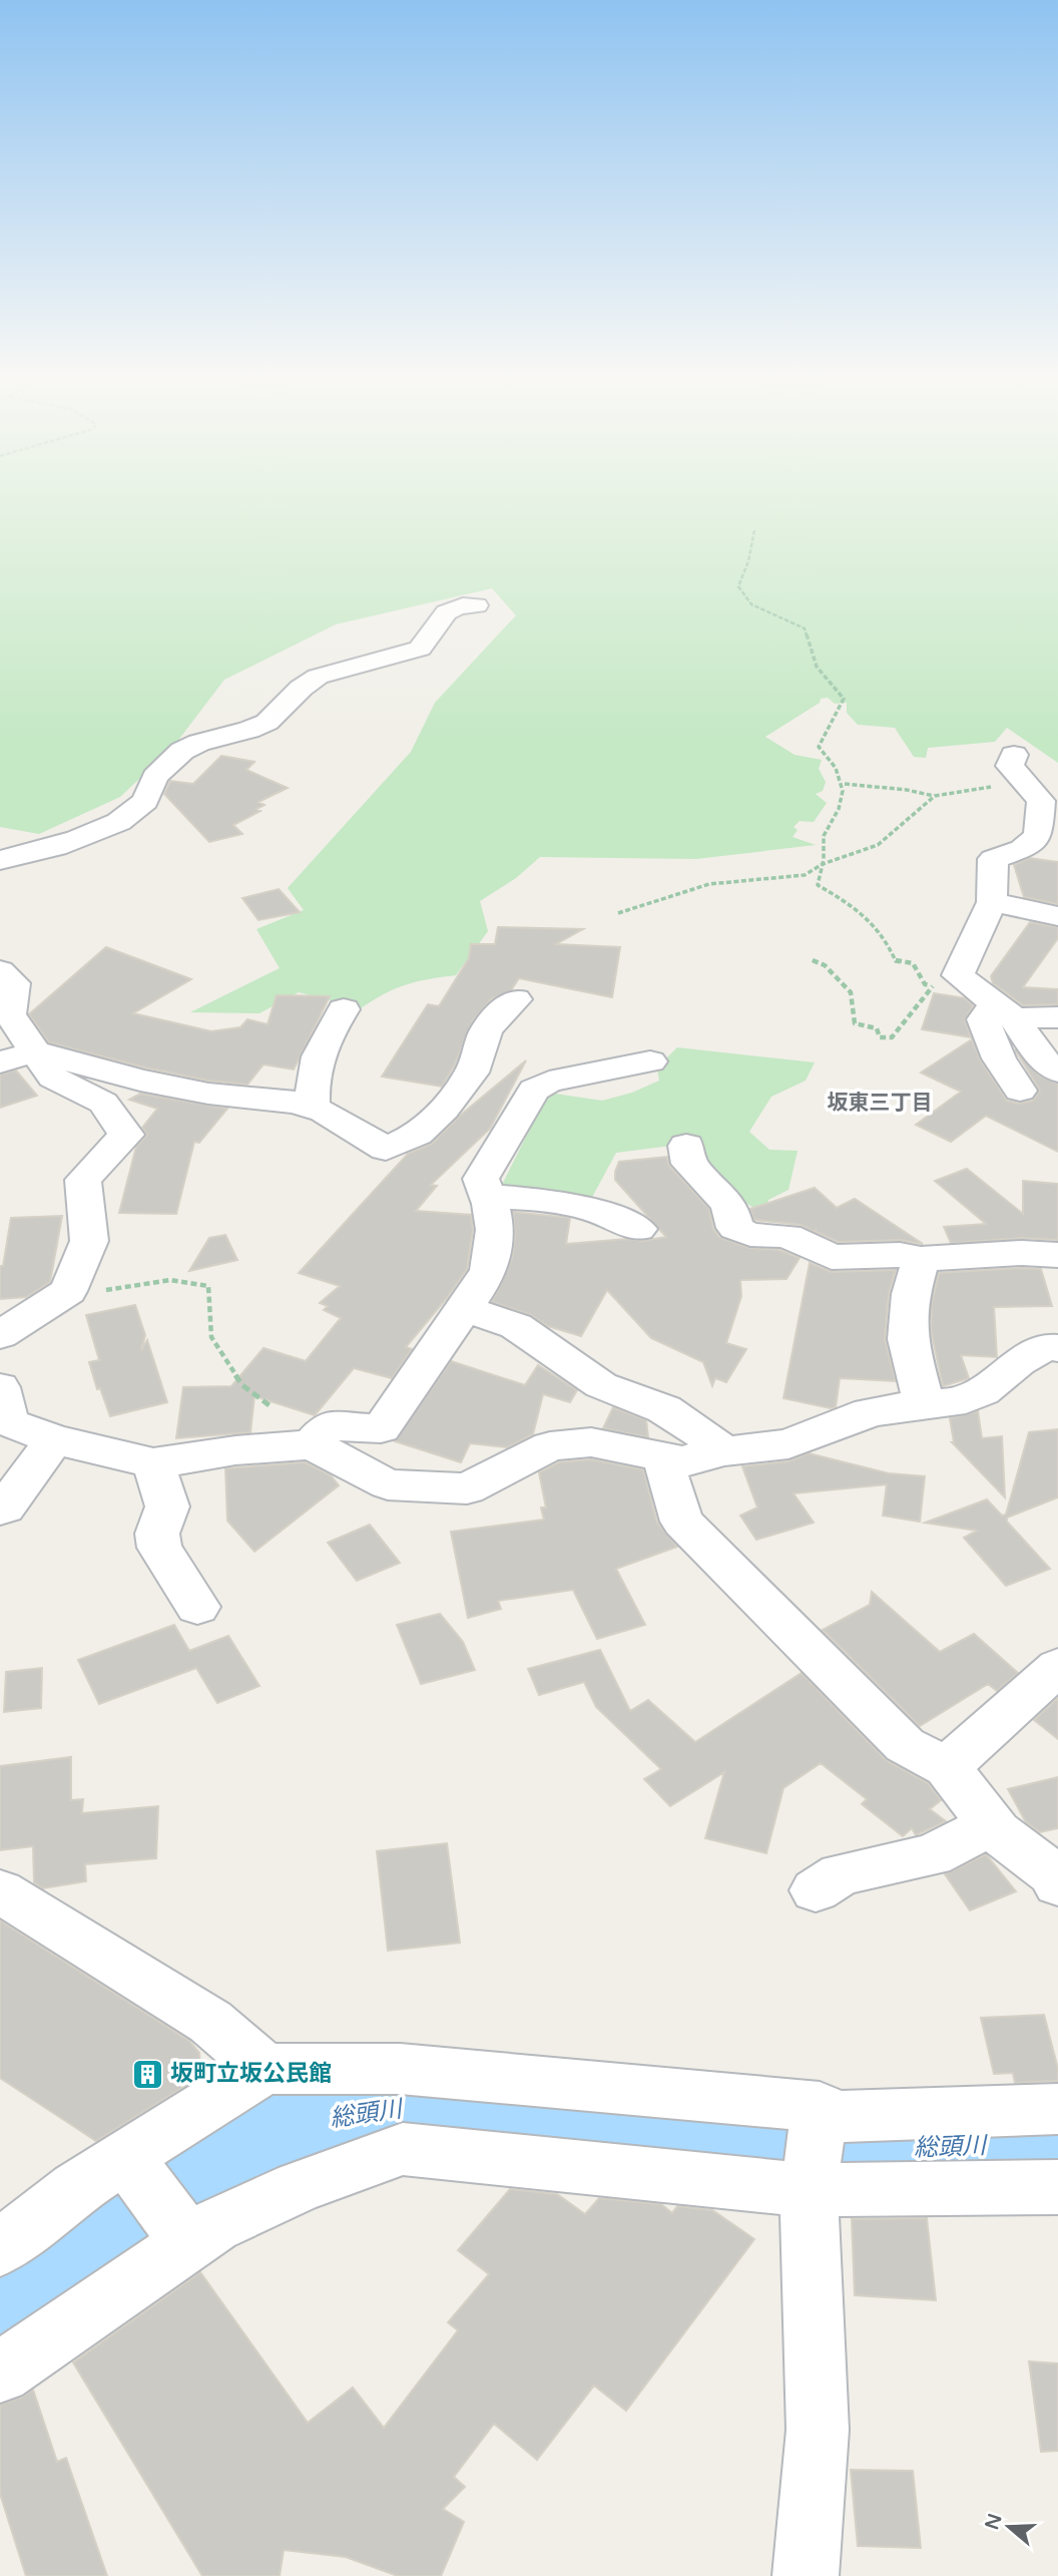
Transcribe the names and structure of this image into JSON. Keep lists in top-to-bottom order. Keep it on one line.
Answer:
{"districts":["坂東三丁目"],"water":["総頭川"],"places":{"building":["坂町立坂公民館"]},"north":"left"}
